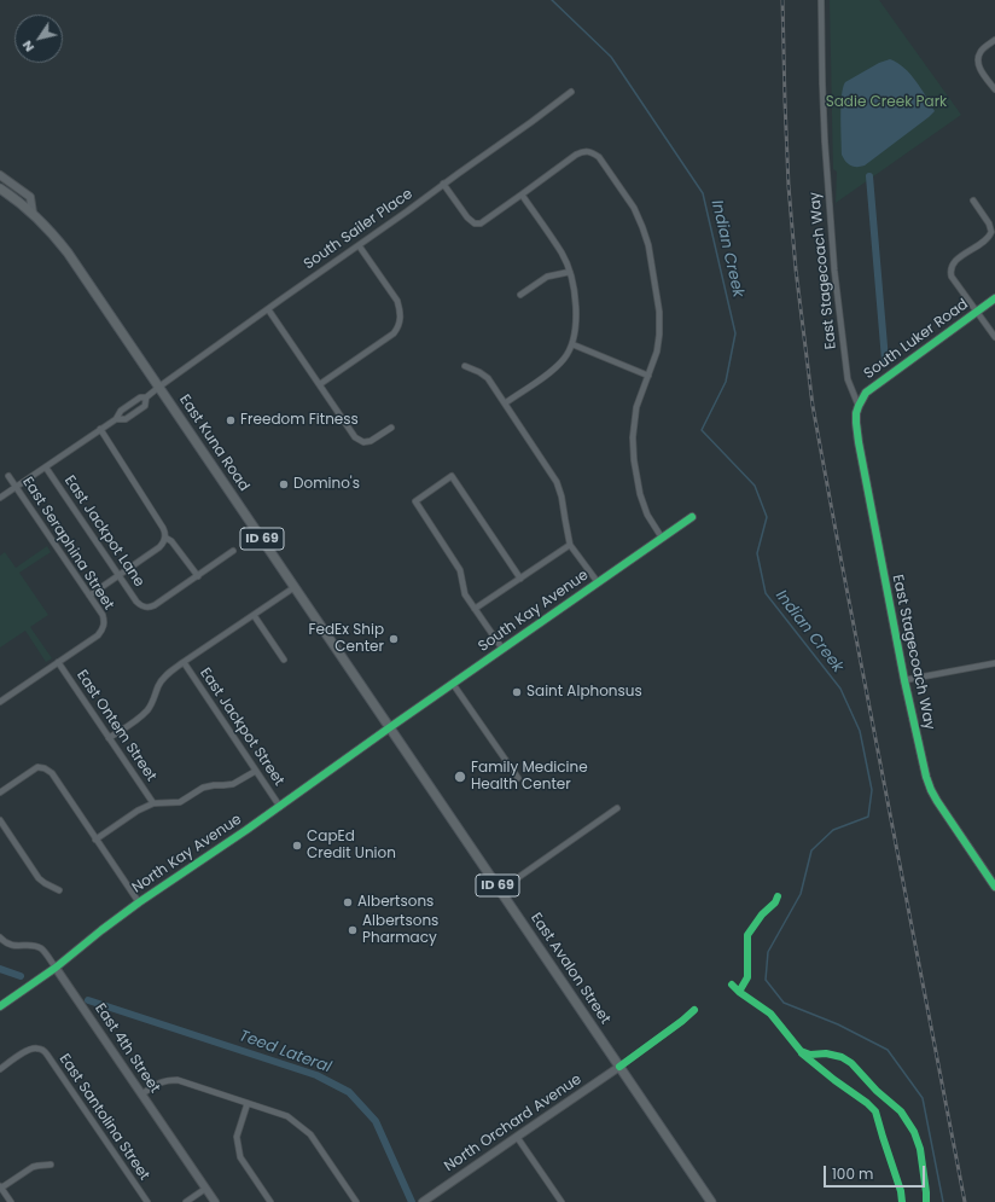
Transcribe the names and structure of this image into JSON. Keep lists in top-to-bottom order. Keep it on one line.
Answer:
{"streets":{"main road":["East Kuna Road","ID 69","East Avalon Street"],"street":["South Sailer Place","East Stagecoach Way","South Luker Road","East Jackpot Lane","East Seraphina Street","South Kay Avenue","East Ontem Street","East Jackpot Street","North Kay Avenue","East 4th Street","East Santolina Street","North Orchard Avenue"]},"crossings":[["South Sailer Place","East Kuna Road"],["East Stagecoach Way","South Luker Road"],["East Kuna Road","South Kay Avenue"],["East Kuna Road","North Kay Avenue"],["East Kuna Road","East Avalon Street"],["East Seraphina Street","East Ontem Street"],["South Kay Avenue","North Kay Avenue"],["South Kay Avenue","East Avalon Street"],["East Jackpot Street","North Kay Avenue"],["North Kay Avenue","East Avalon Street"],["North Kay Avenue","East 4th Street"],["East Avalon Street","North Orchard Avenue"]],"water":["Indian Creek","Teed Lateral"],"parks":["Sadie Creek Park"],"places":["Freedom Fitness","Domino's","FedEx Ship Center","Saint Alphonsus","Family Medicine Health Center","CapEd Credit Union","Albertsons","Albertsons Pharmacy"],"scale_bar":"100 m","north":"bottom left"}
